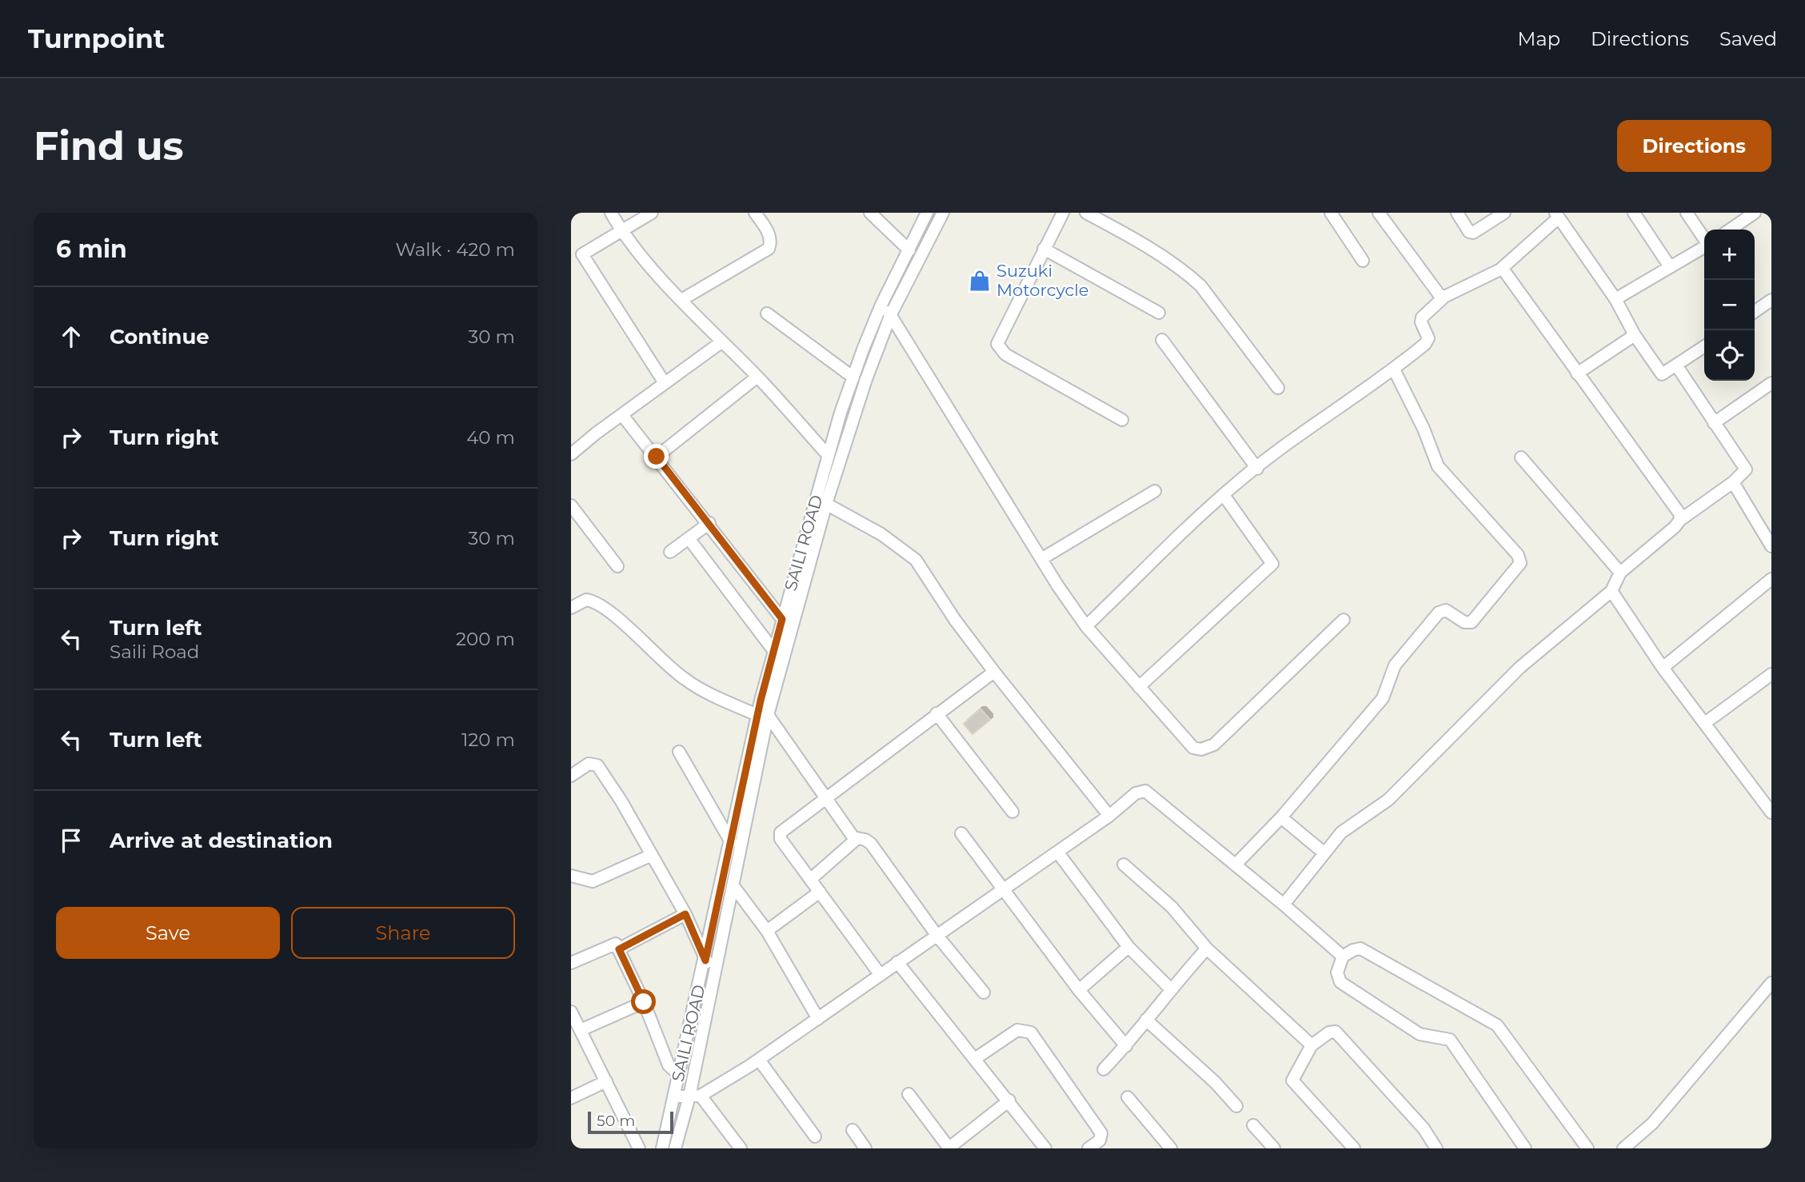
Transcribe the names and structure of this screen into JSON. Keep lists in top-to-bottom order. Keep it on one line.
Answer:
{"streets":{"street":["SAILI ROAD"]},"places":{"shop":["Suzuki Motorcycle"]},"scale_bar":"50 m","page":{"header":"Turnpoint","nav":["Map","Directions","Saved"],"buttons":["Directions",["Save","Share"]],"title":"Find us","heading":["6 min","Walk · 420 m"],"map_buttons":["+","−"],"list":[["Continue","30 m"],["Turn right","40 m"],["Turn right","30 m"],["Turn left","Saili Road","200 m"],["Turn left","120 m"],"Arrive at destination"],"scale":"50 m"}}
